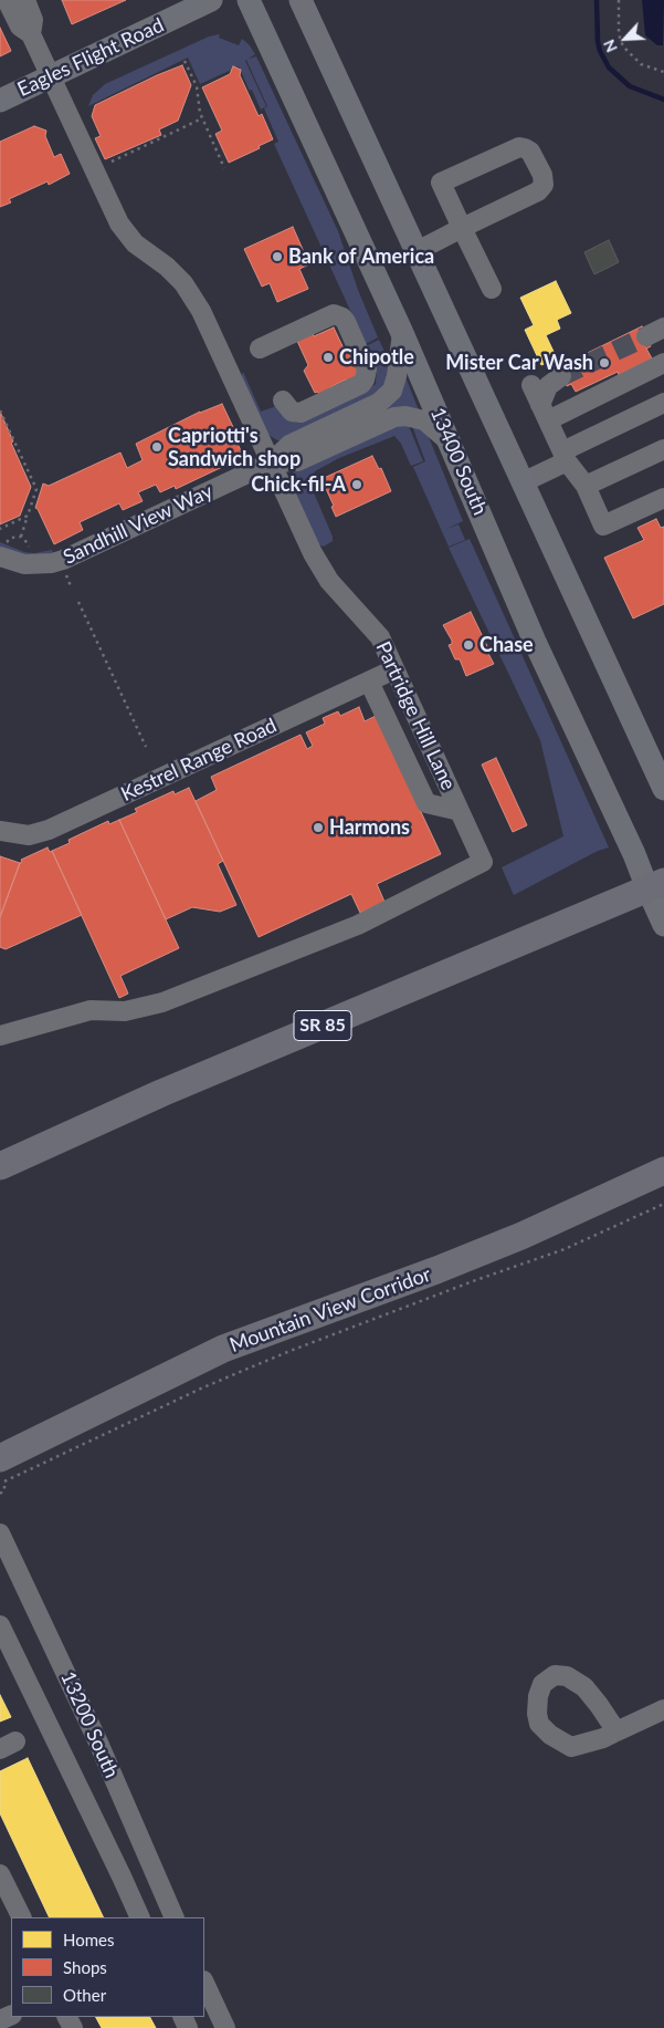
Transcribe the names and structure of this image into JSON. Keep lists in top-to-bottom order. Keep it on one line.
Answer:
{"streets":{"highway":["SR 85","Mountain View Corridor"],"main road":["Eagles Flight Road","13400 South"],"street":["Sandhill View Way","Partridge Hill Lane","Kestrel Range Road","13200 South"]},"crossings":[["Eagles Flight Road","Partridge Hill Lane"],["13400 South","Sandhill View Way"],["13400 South","SR 85"],["Sandhill View Way","Partridge Hill Lane"],["Partridge Hill Lane","Kestrel Range Road"]],"places":["Bank of America","Chipotle","Mister Car Wash","Capriotti's Sandwich shop","Chick-fil-A","Chase","Harmons"],"legend":["Homes","Shops","Other"],"north":"bottom left"}
